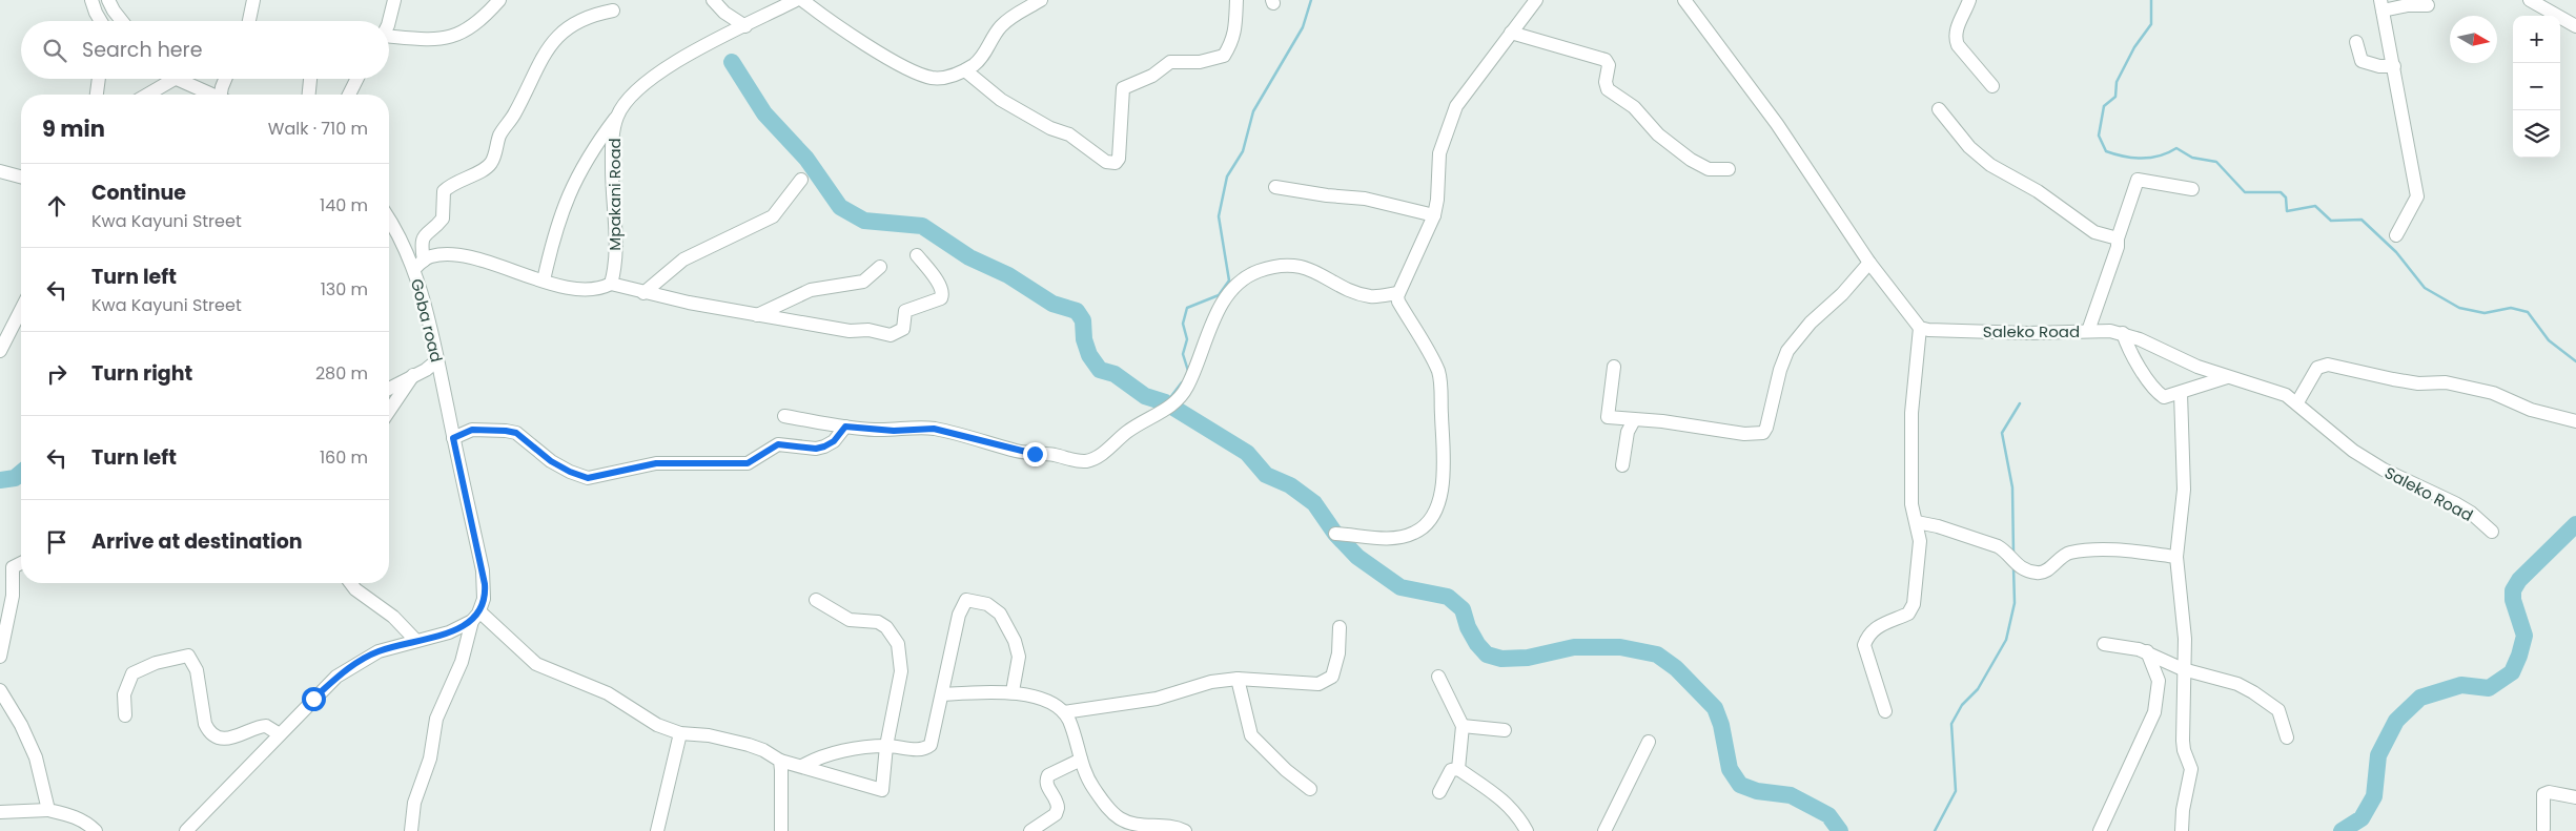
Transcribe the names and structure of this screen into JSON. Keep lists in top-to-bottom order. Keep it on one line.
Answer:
{"streets":{"street":["Mpakani Road","Goba road","Saleko Road"]},"north":"right","page":{"map_buttons":["+","−"],"search":"Search here","heading":["9 min","Walk · 710 m"],"list":[["Continue","Kwa Kayuni Street","140 m"],["Turn left","Kwa Kayuni Street","130 m"],["Turn right","280 m"],["Turn left","160 m"],"Arrive at destination"]}}
